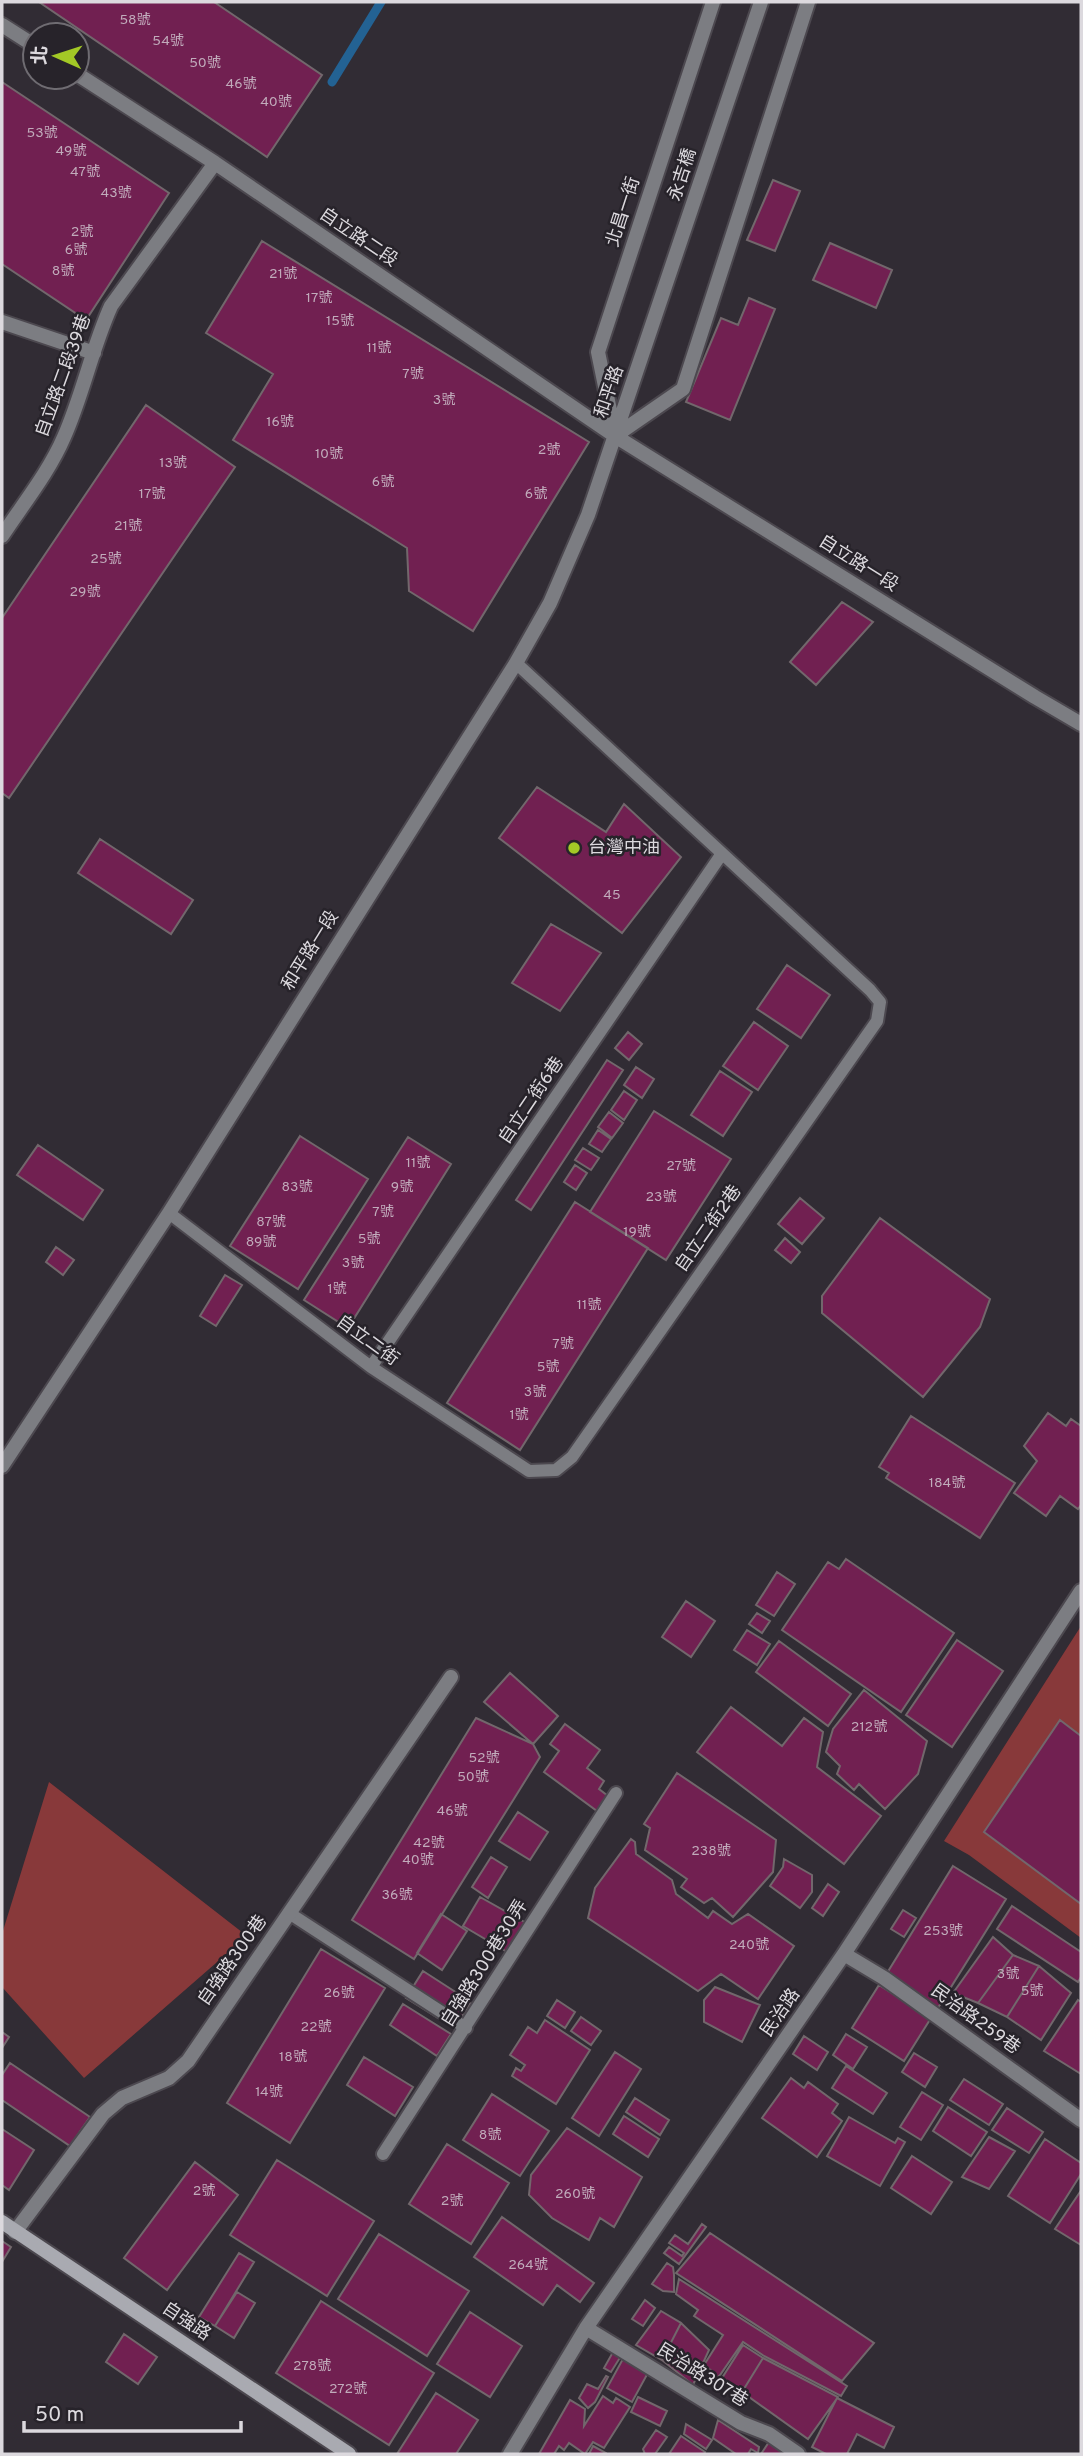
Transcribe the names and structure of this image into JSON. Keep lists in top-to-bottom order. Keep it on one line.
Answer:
{"streets":{"street":["永吉橋","北昌一街","自立路二段","自立路二段39巷","和平路","自立路一段","和平路一段","自強路300巷","民治路","民治路259巷","自強路","民治路307巷"],"lane":["自立二街6巷","自立二街2巷","自立二街","自強路300巷30弄"]},"crossings":[["永吉橋","和平路"],["北昌一街","自立路二段"],["北昌一街","和平路"],["北昌一街","自立路一段"],["北昌一街","和平路一段"],["自立路二段","自立路二段39巷"],["自立路二段","和平路"],["自立路二段","自立路一段"],["自立路二段","和平路一段"],["和平路","自立路一段"],["和平路","和平路一段"],["自立路一段","和平路一段"],["和平路一段","自立二街"],["自立二街6巷","自立二街2巷"],["自立二街6巷","自立二街"],["自立二街2巷","自立二街"],["自強路300巷","自強路"],["民治路","民治路259巷"],["民治路","民治路307巷"]],"places":["台灣中油"],"house_numbers":["58號","54號","50號","46號","40號","53號","49號","47號","43號","2號","6號","8號","21號","17號","15號","11號","7號","3號","16號","2號","10號","13號","6號","17號","6號","21號","25號","29號","45","11號","27號","83號","9號","23號","7號","87號","19號","5號","89號","3號","1號","11號","7號","5號","3號","1號","184號","212號","52號","50號","46號","42號","238號","40號","36號","253號","240號","3號","5號","26號","22號","18號","14號","8號","2號","260號","2號","264號","278號","272號"],"scale_bar":"50 m","north":"left"}
